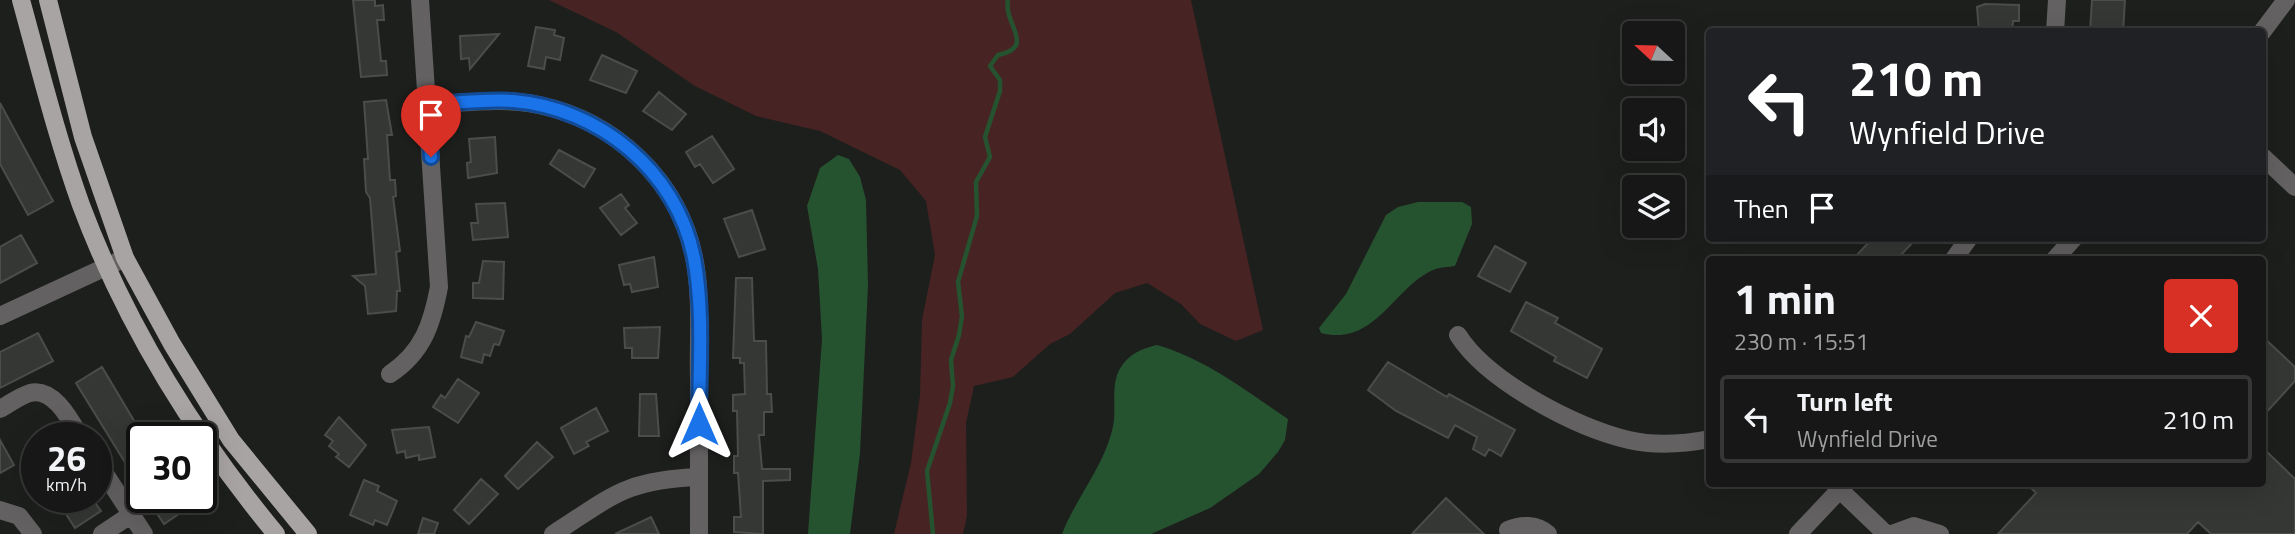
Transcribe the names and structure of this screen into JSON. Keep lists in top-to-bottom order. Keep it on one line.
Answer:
{"north":"left","page":{"turn":["210 m","Wynfield Drive"],"then":"Then","heading":["1 min","230 m · 15:51"],"list":[{"name":"Turn left","note":"Wynfield Drive","value":"210 m"}],"speed":"26 km/h","limit":"30"}}
